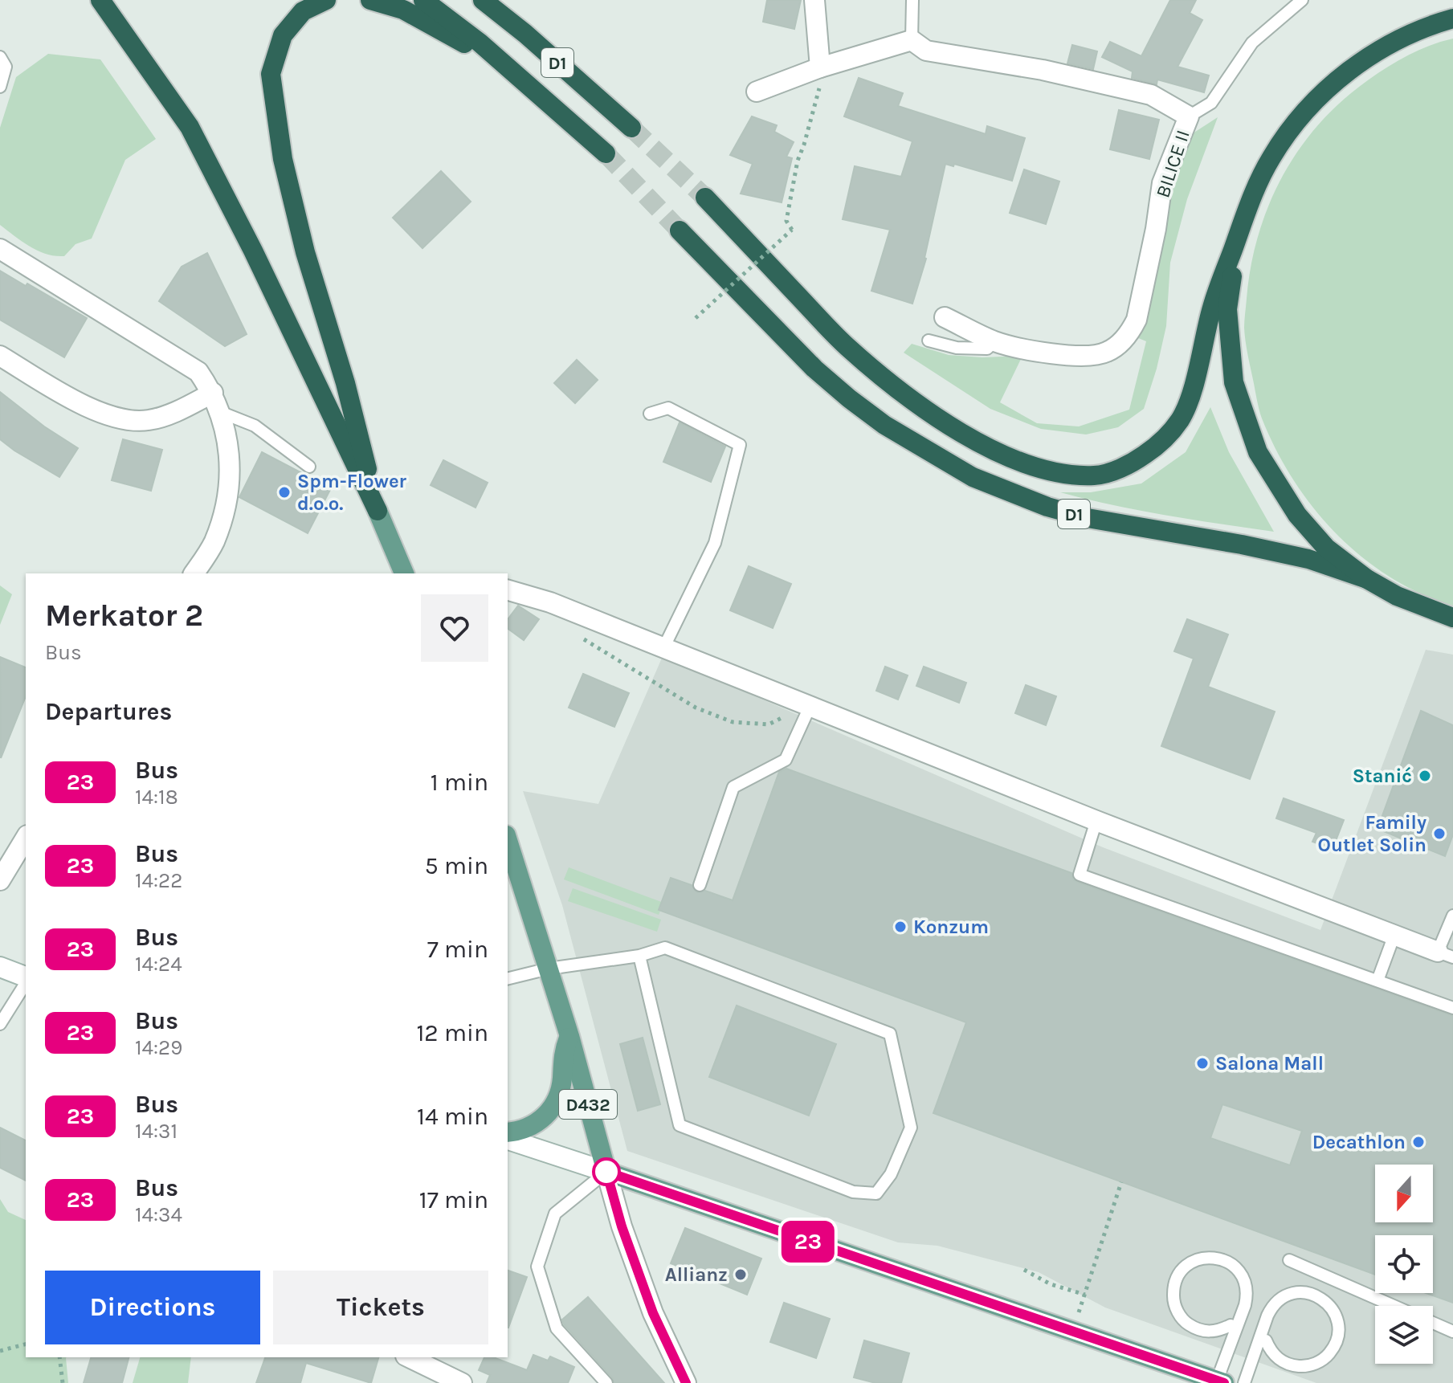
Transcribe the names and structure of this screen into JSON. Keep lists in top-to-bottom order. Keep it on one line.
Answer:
{"streets":{"highway":["D1"],"main road":["D432"],"street":["BILICE II"]},"places":["Spm-Flower d.o.o.","Stanić","Family Outlet Solin","Konzum","Salona Mall","Decathlon","Allianz"],"lines":["bus line 23"],"north":"bottom","page":{"on_map":"23","heading":[["Merkator 2","Bus"],"Departures"],"list":[{"mark":"23","name":"Bus","note":"14:18","value":"1 min"},{"mark":"23","name":"Bus","note":"14:22","value":"5 min"},{"mark":"23","name":"Bus","note":"14:24","value":"7 min"},{"mark":"23","name":"Bus","note":"14:29","value":"12 min"},{"mark":"23","name":"Bus","note":"14:31","value":"14 min"},{"mark":"23","name":"Bus","note":"14:34","value":"17 min"}],"buttons":["Directions","Tickets"]}}
